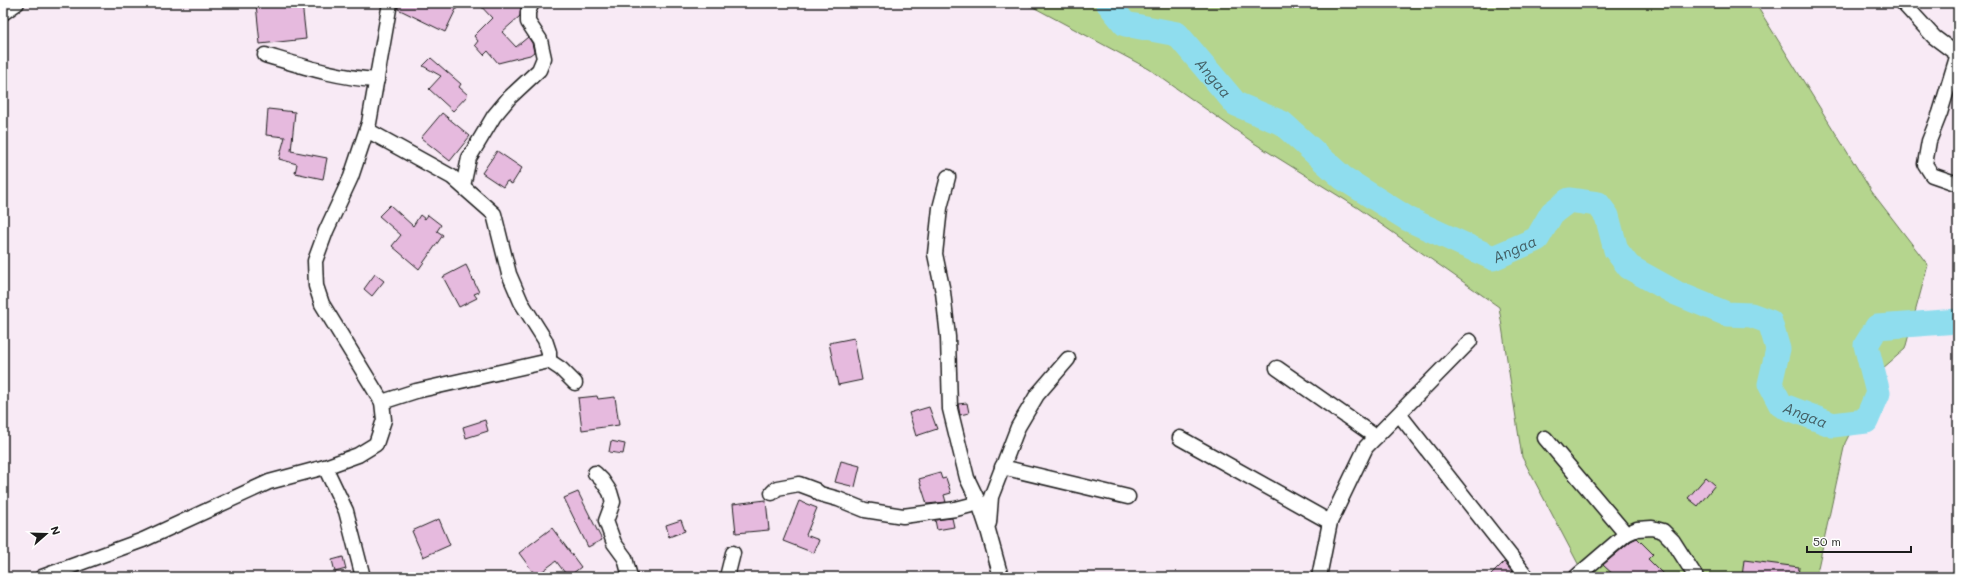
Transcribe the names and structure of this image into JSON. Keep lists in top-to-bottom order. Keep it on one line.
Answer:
{"water":["Angaa"],"scale_bar":"50 m","north":"right"}
